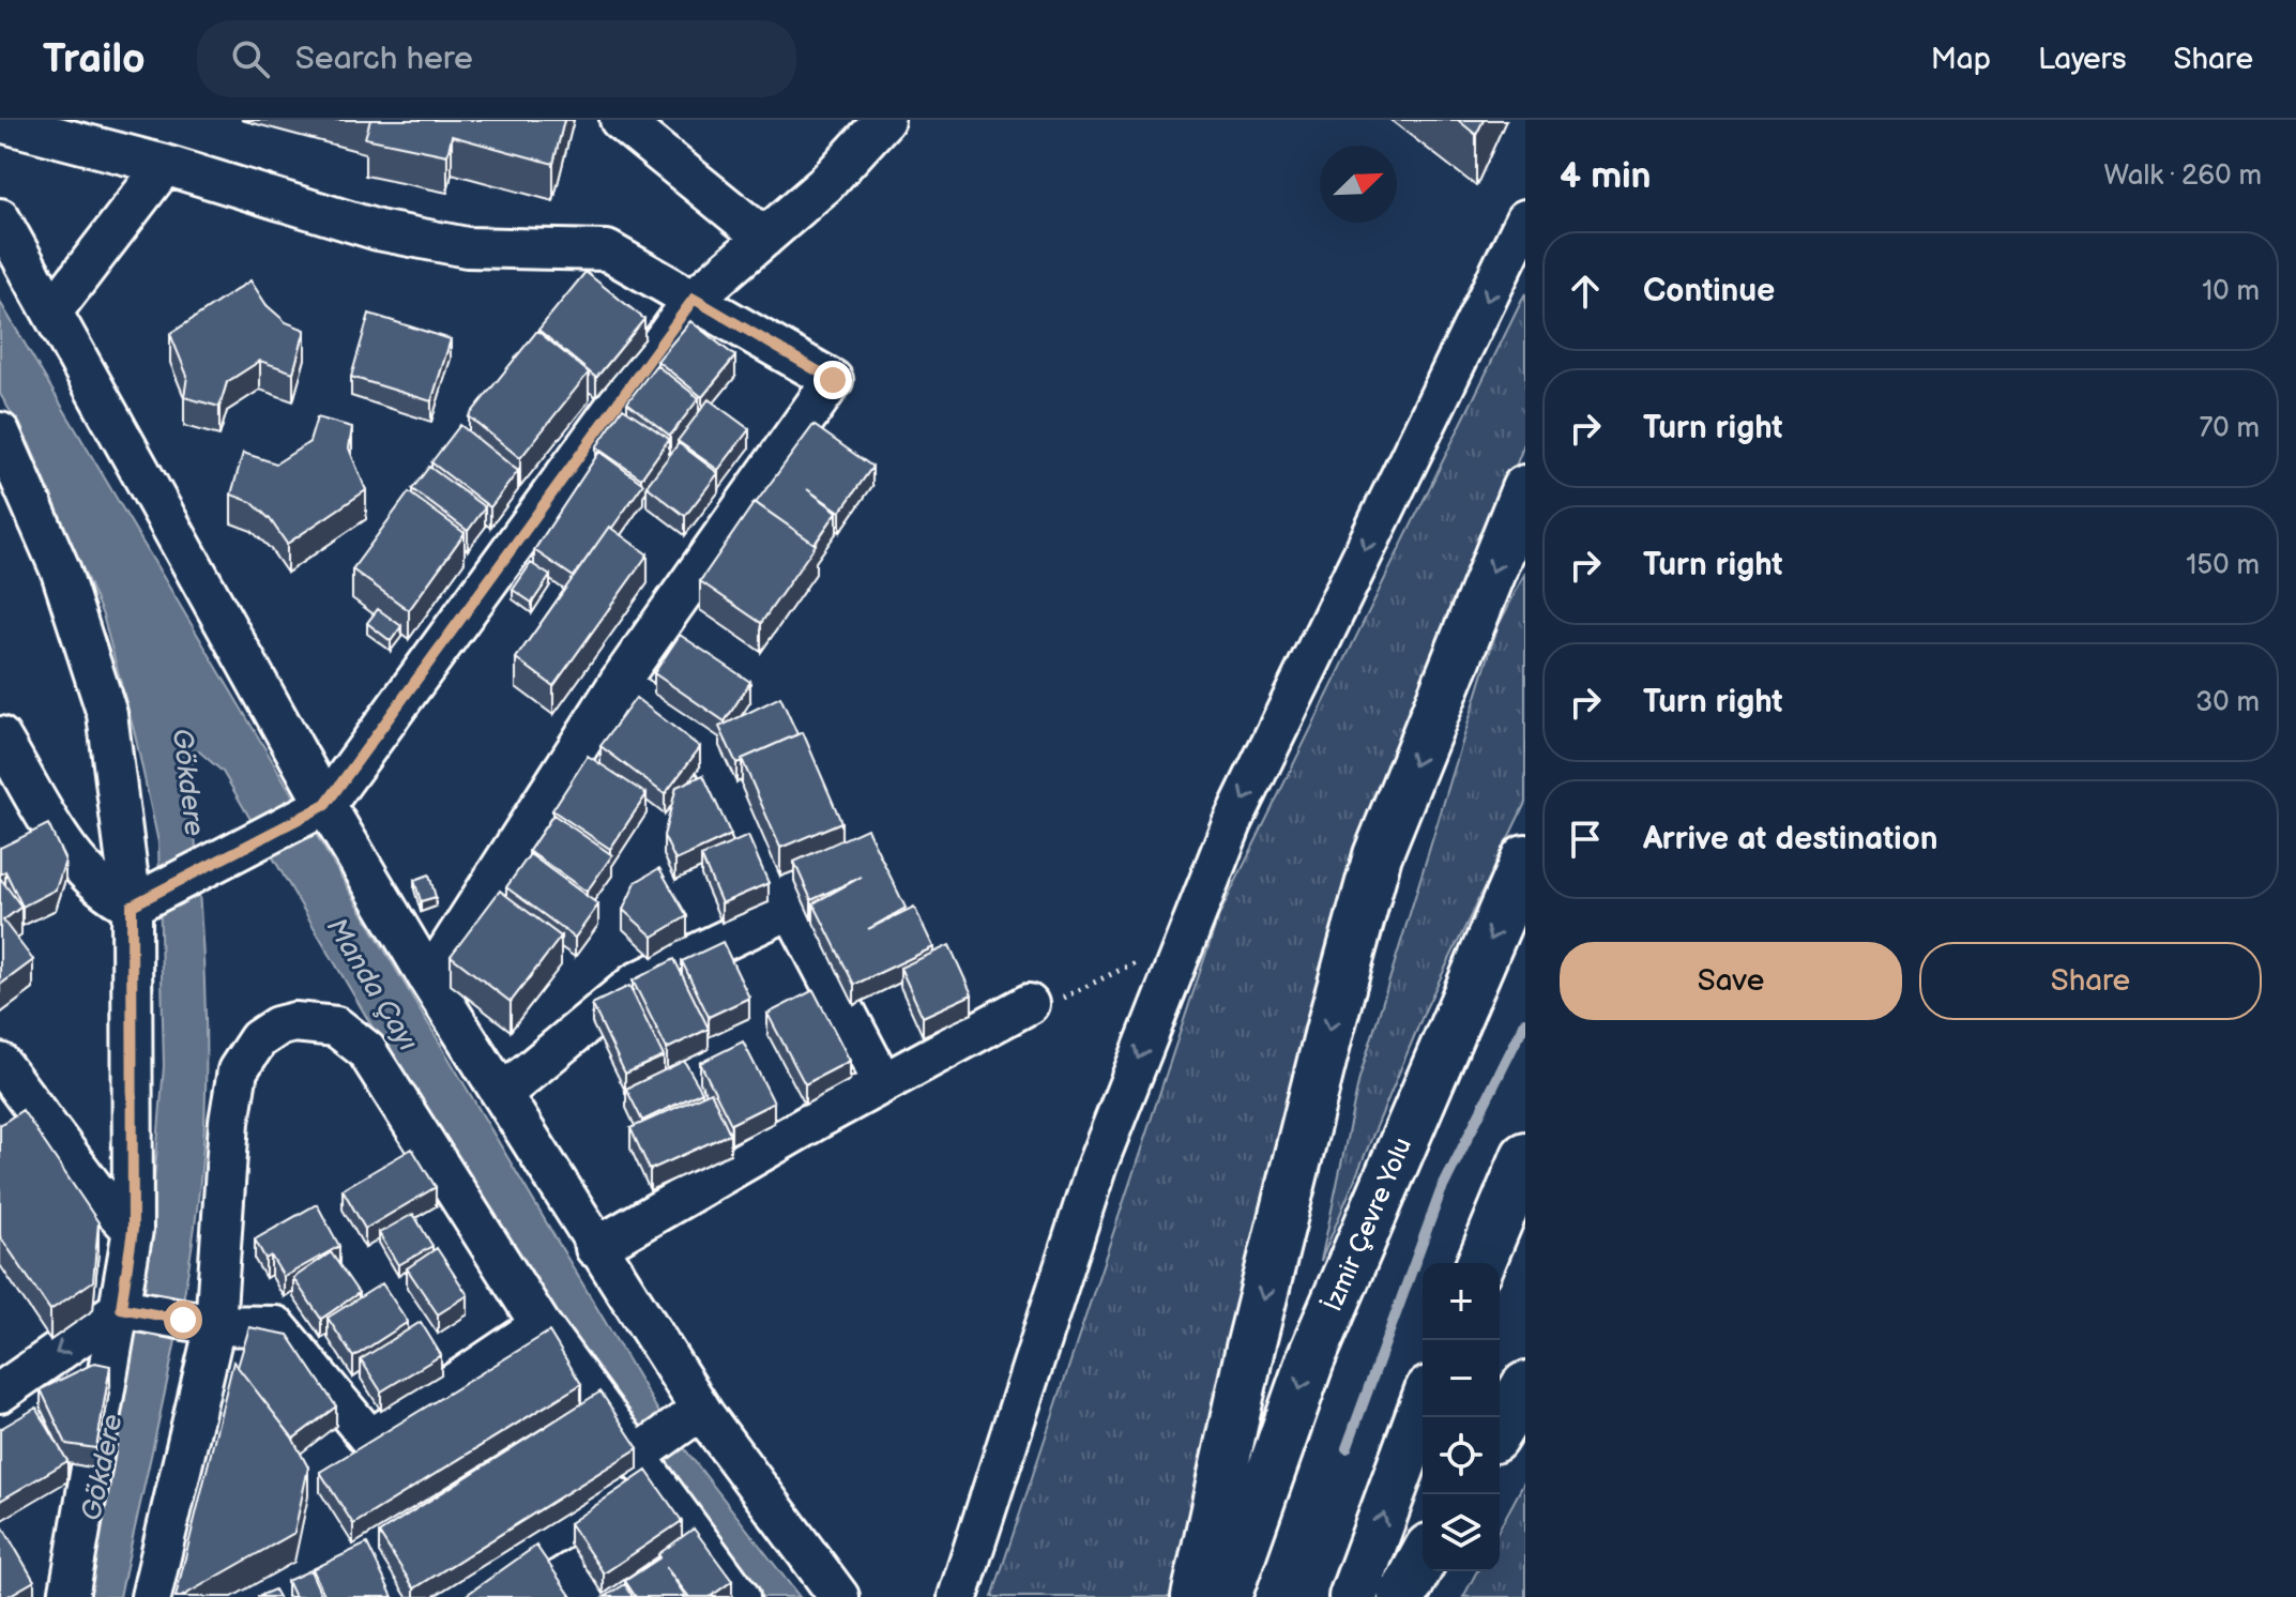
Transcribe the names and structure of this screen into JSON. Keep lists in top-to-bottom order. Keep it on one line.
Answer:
{"streets":{"highway":["İzmir Çevre Yolu"]},"water":["Gökdere","Manda Çayı"],"north":"top right","page":{"header":"Trailo","search":"Search here","nav":["Map","Layers","Share"],"heading":["4 min","Walk · 260 m"],"list":[["Continue","10 m"],["Turn right","70 m"],["Turn right","150 m"],["Turn right","30 m"],"Arrive at destination"],"buttons":["Save","Share"],"map_buttons":["+","−"]}}
